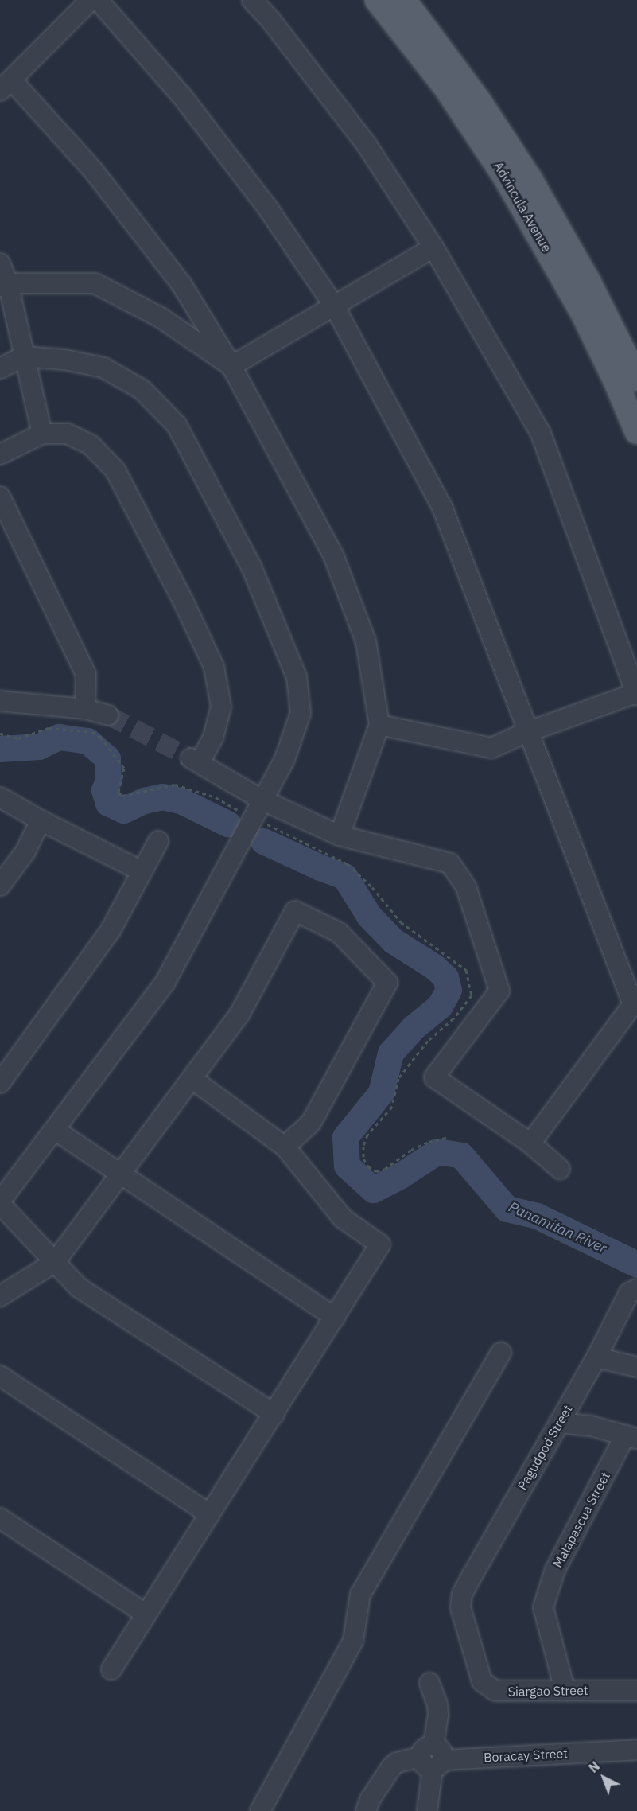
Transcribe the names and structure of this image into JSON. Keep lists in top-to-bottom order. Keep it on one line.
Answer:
{"streets":{"main road":["Advincula Avenue"],"street":["Pagudpod Street","Malapascua Street","Siargao Street","Boracay Street"]},"crossings":[["Pagudpod Street","Siargao Street"],["Malapascua Street","Siargao Street"]],"water":["Panamitan River"],"north":"top left"}
